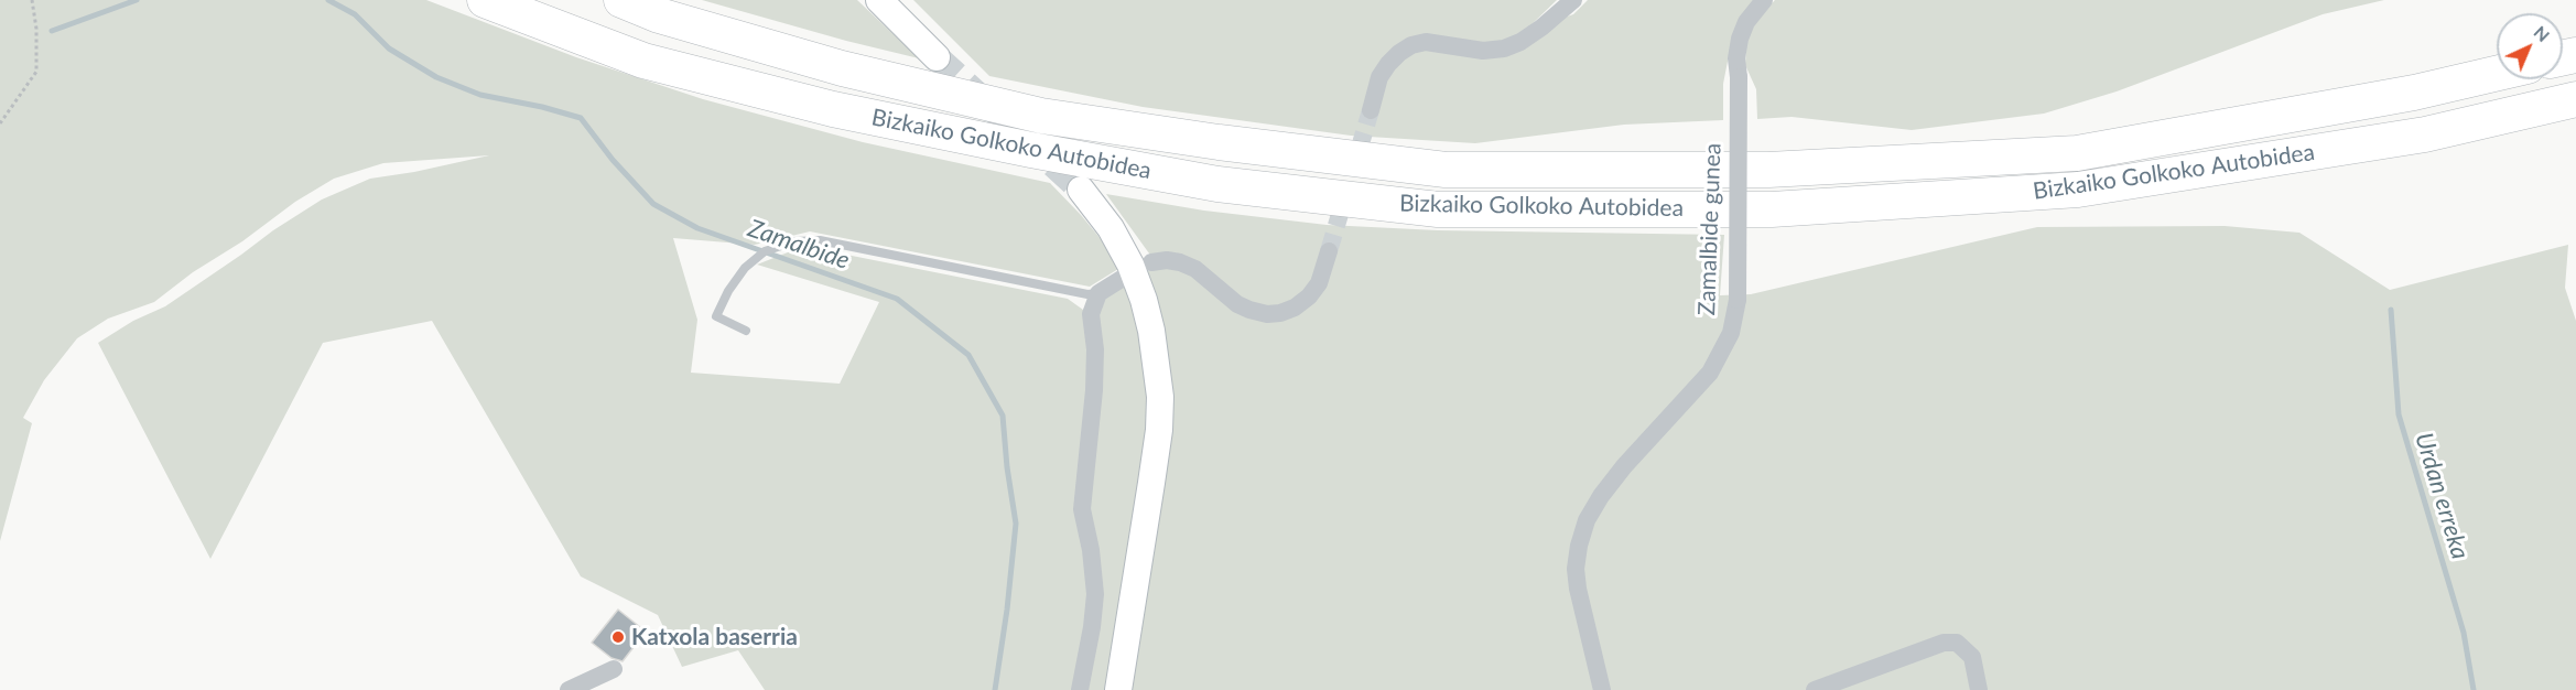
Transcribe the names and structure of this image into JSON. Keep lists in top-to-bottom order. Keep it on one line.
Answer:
{"streets":{"highway":["Bizkaiko Golkoko Autobidea"],"street":["Zamalbide gunea"]},"water":["Zamalbide","Urdan erreka"],"places":["Katxola baserria"],"north":"top right"}
